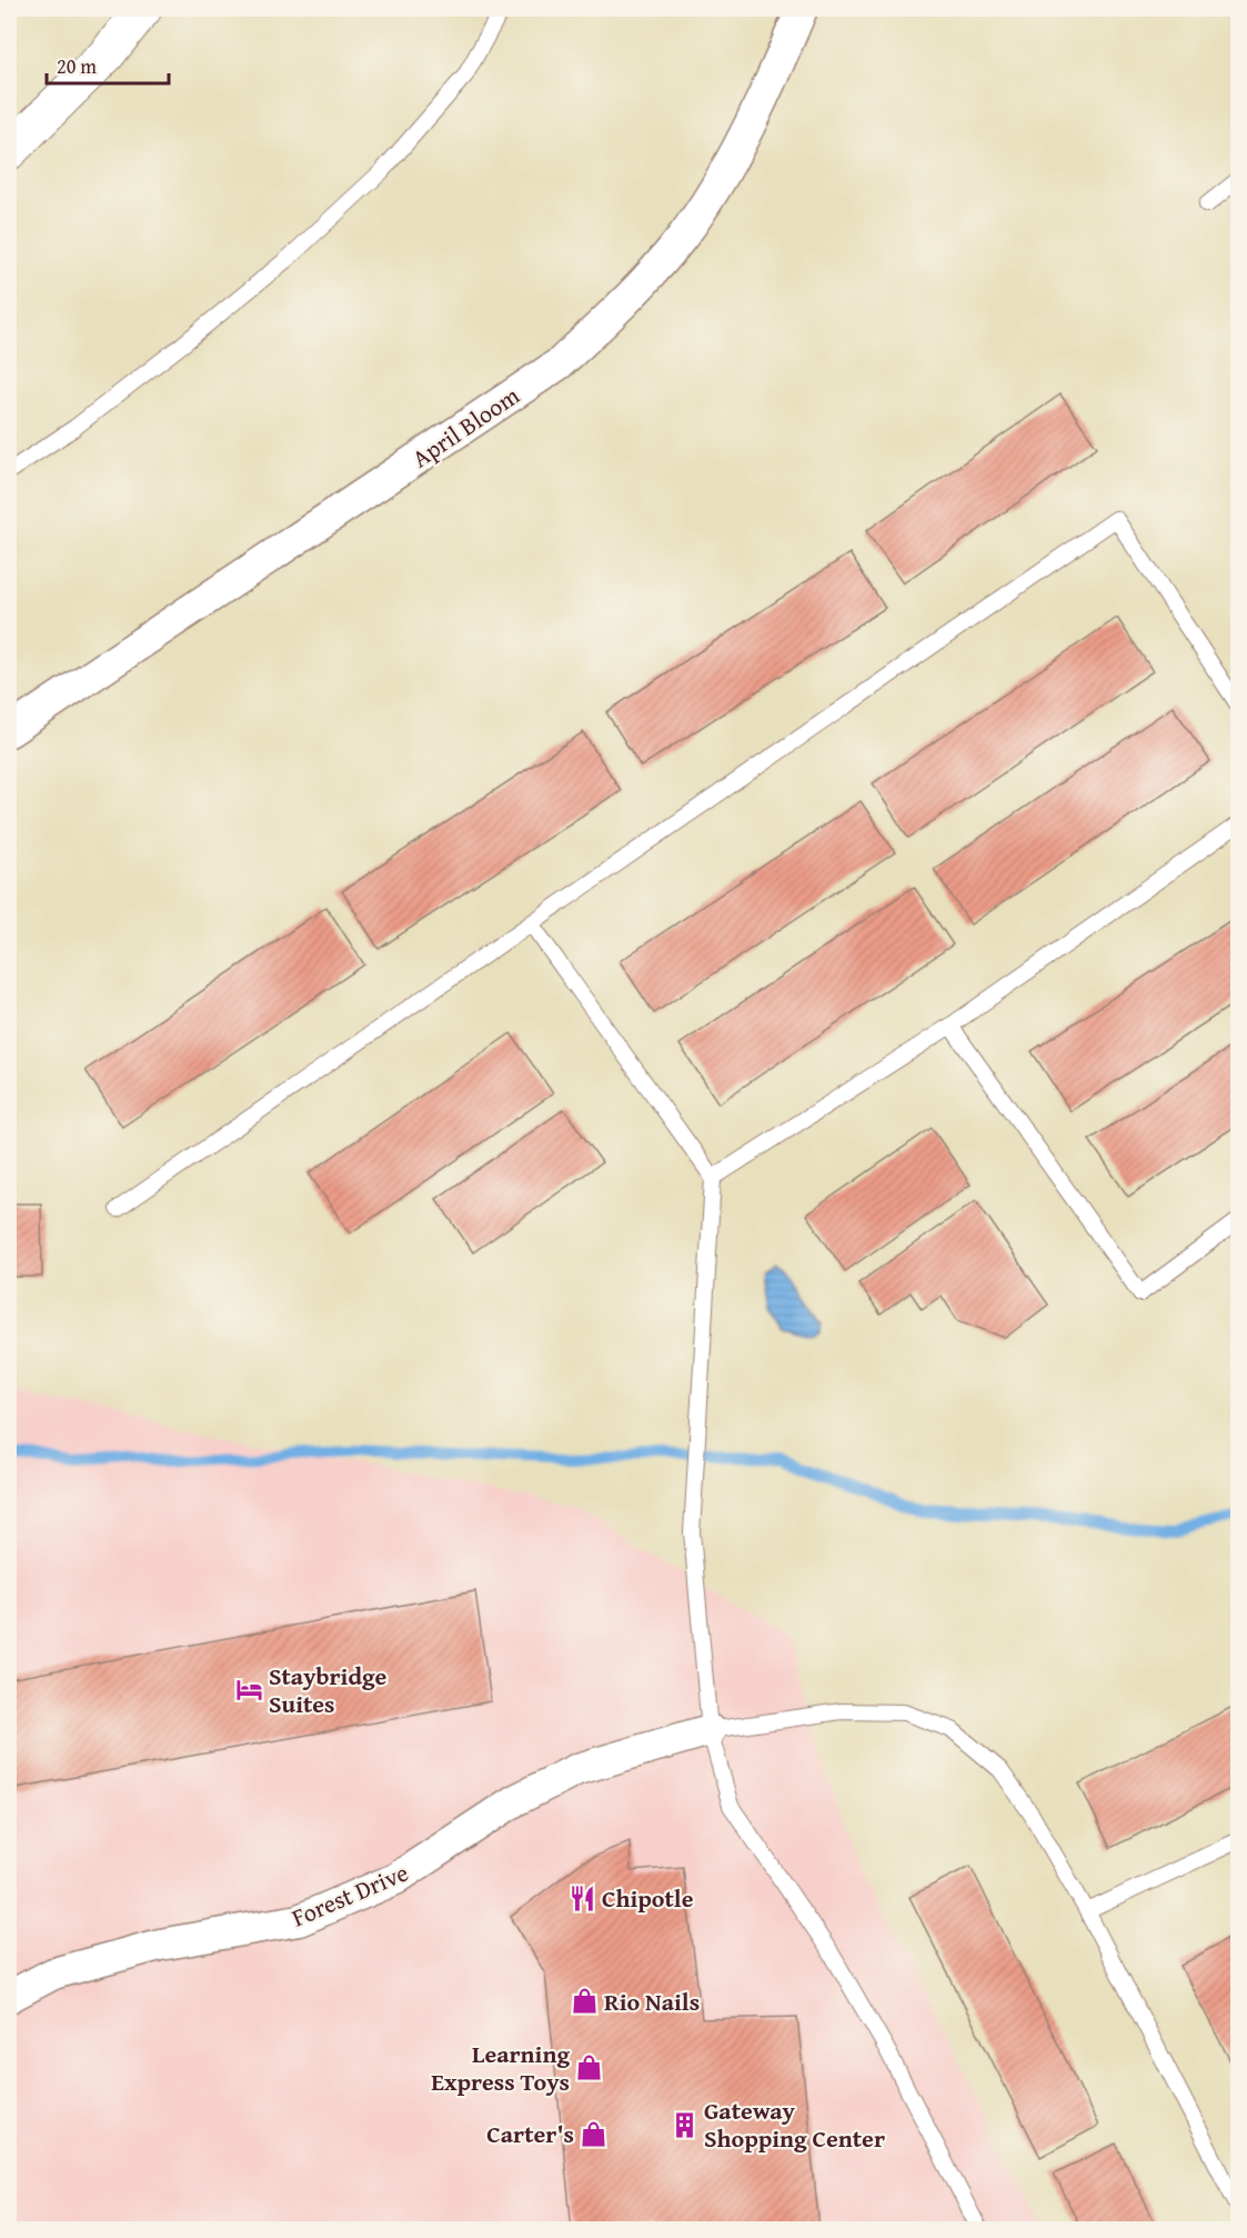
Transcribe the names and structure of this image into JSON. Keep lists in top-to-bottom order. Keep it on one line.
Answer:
{"streets":{"street":["April Bloom","Forest Drive"]},"places":{"hotel":["Staybridge Suites"],"restaurant":["Chipotle"],"shop":["Rio Nails","Learning Express Toys","Carter's"],"building":["Gateway Shopping Center"]},"scale_bar":"20 m"}
